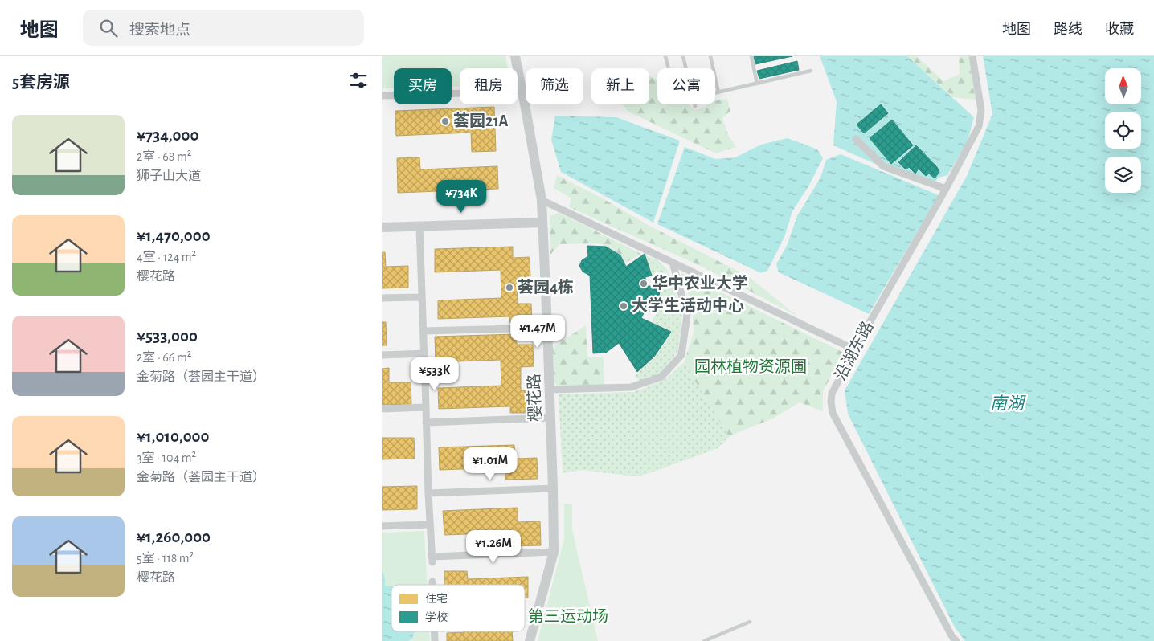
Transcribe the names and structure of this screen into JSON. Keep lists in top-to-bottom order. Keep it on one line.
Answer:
{"streets":{"street":["沿湖东路","樱花路"]},"water":["南湖"],"parks":["园林植物资源圃","第三运动场"],"places":["荟园21A","华中农业大学","荟园4栋","大学生活动中心"],"legend":["住宅","学校"],"north":"top","page":{"header":"地图","search":"搜索地点","nav":["地图","路线","收藏"],"heading":"5套房源","chip":["买房","租房","筛选","新上","公寓"],"list":[{"name":"¥734,000","note":"2室 · 68 m² · 狮子山大道"},{"name":"¥1,470,000","note":"4室 · 124 m² · 樱花路"},{"name":"¥533,000","note":"2室 · 66 m² · 金菊路（荟园主干道）"},{"name":"¥1,010,000","note":"3室 · 104 m² · 金菊路（荟园主干道）"},{"name":"¥1,260,000","note":"5室 · 118 m² · 樱花路"}],"price":["¥734K","¥1.47M","¥533K","¥1.01M","¥1.26M"]}}
